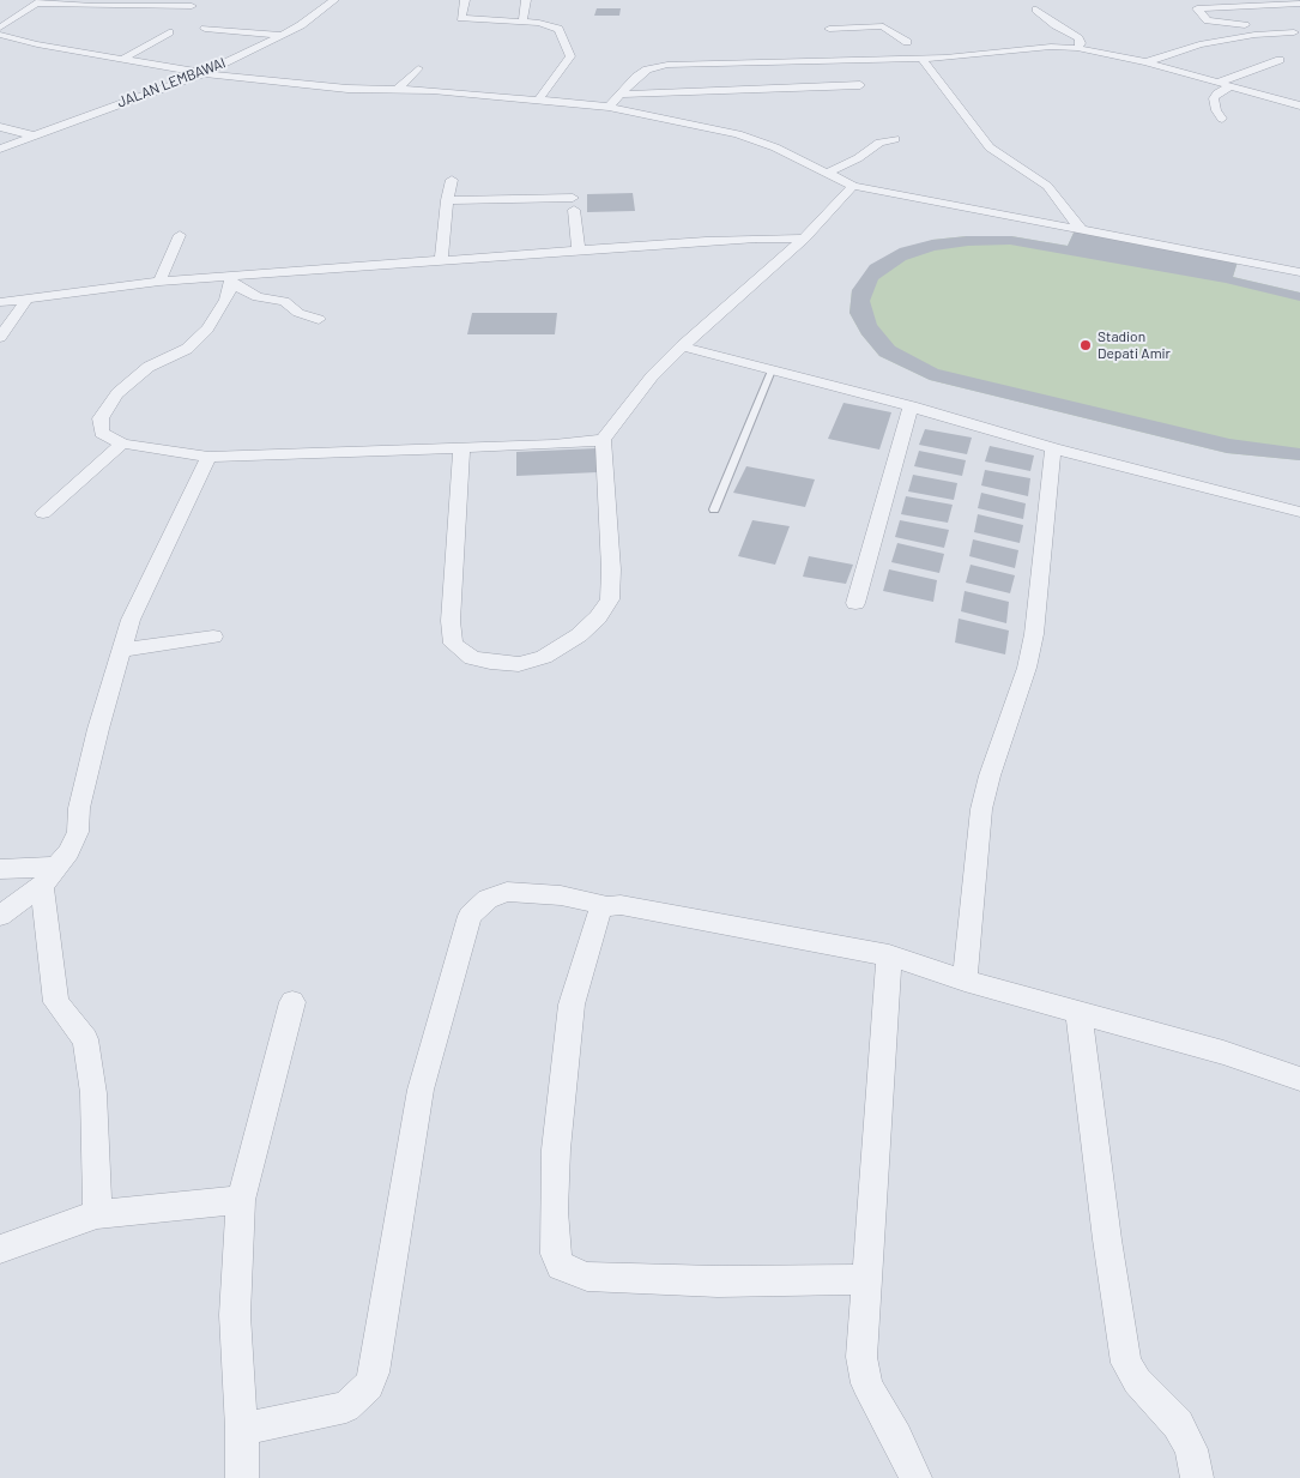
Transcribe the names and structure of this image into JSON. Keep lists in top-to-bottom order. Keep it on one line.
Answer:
{"streets":{"street":["JALAN LEMBAWAI"]},"places":["Stadion Depati Amir"]}
